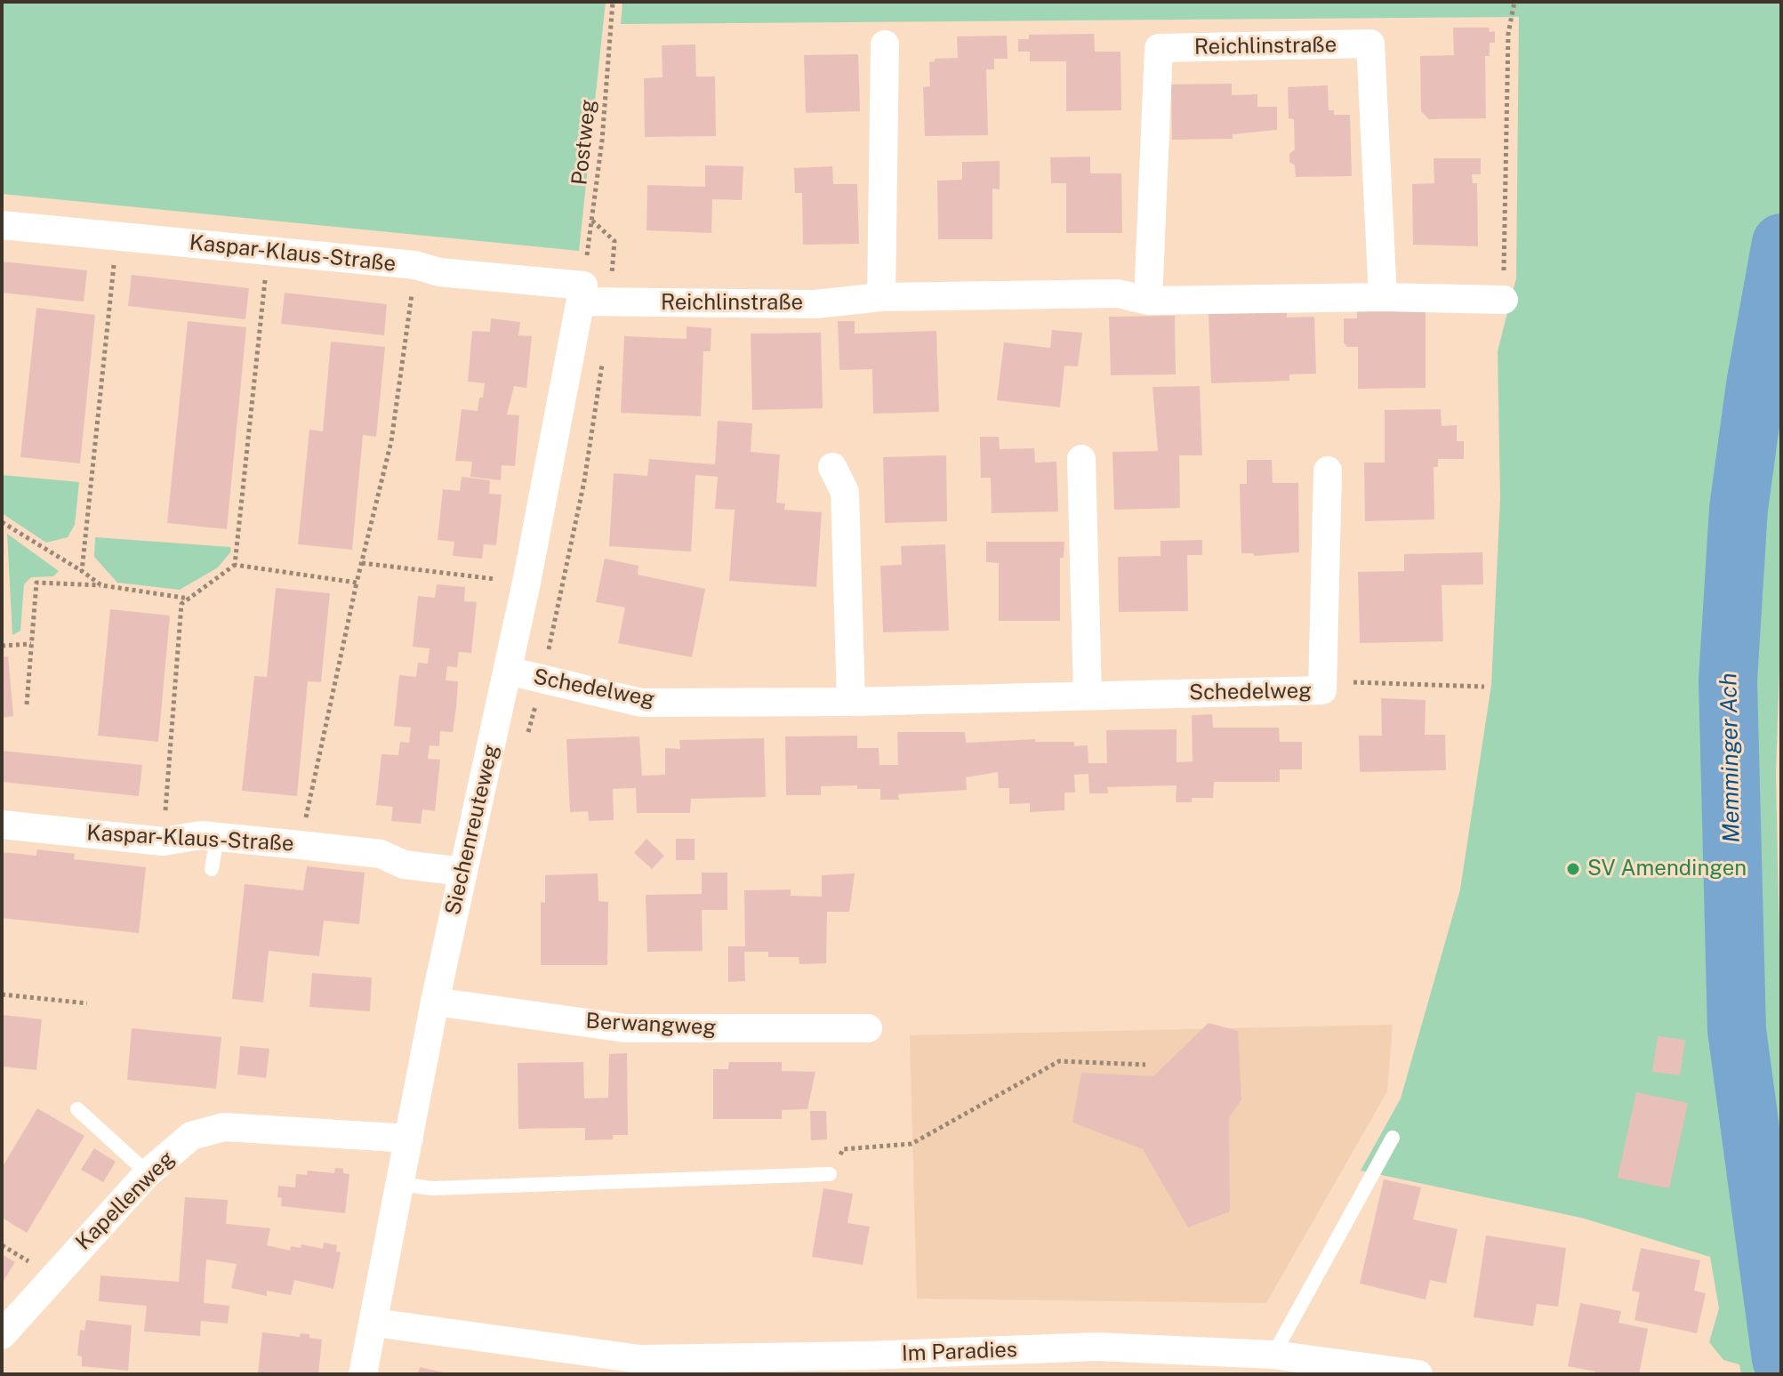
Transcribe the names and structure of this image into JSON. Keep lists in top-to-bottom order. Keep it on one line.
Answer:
{"streets":{"street":["Reichlinstraße","Kaspar-Klaus-Straße","Schedelweg","Siechenreuteweg","Berwangweg","Kapellenweg","Im Paradies"],"path":["Postweg"]},"crossings":[["Reichlinstraße","Postweg"],["Reichlinstraße","Kaspar-Klaus-Straße"],["Reichlinstraße","Siechenreuteweg"],["Postweg","Kaspar-Klaus-Straße"],["Postweg","Siechenreuteweg"],["Kaspar-Klaus-Straße","Siechenreuteweg"],["Schedelweg","Siechenreuteweg"],["Siechenreuteweg","Berwangweg"],["Siechenreuteweg","Kapellenweg"],["Siechenreuteweg","Im Paradies"]],"water":["Memminger Ach"],"places":["SV Amendingen"]}
